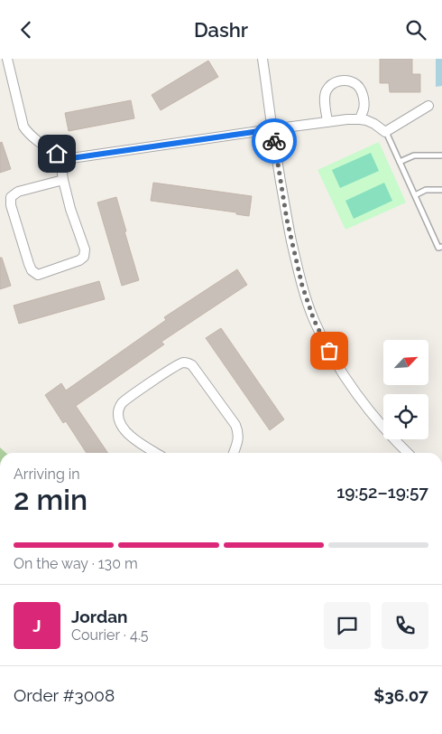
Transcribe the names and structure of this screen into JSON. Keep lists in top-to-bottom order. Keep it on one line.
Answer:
{"north":"top right","page":{"header":"Dashr","heading":["2 min","Arriving in","19:52–19:57"],"panel":["Jordan","Courier · 4.5","Order #3008","$36.07"],"bar":"On the way · 130 m","round":"J"}}
